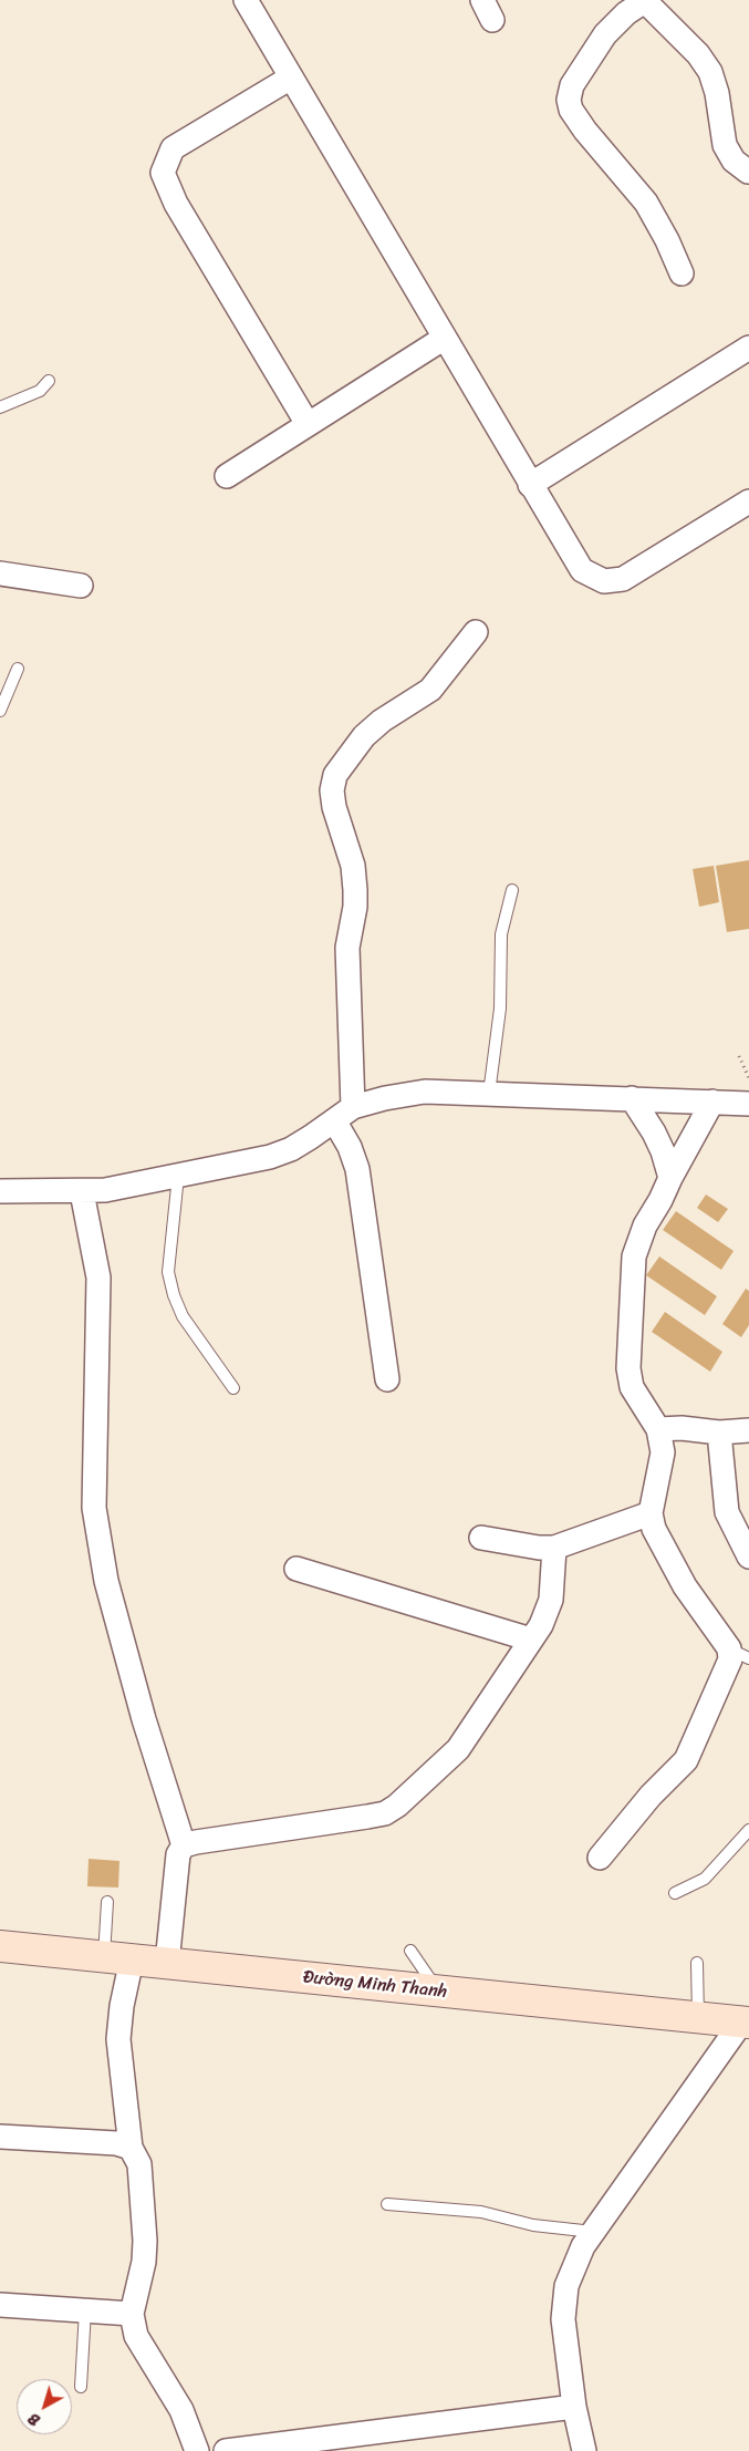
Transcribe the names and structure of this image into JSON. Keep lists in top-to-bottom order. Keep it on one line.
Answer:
{"streets":{"street":["Đường Minh Thanh"]},"north":"bottom left"}
